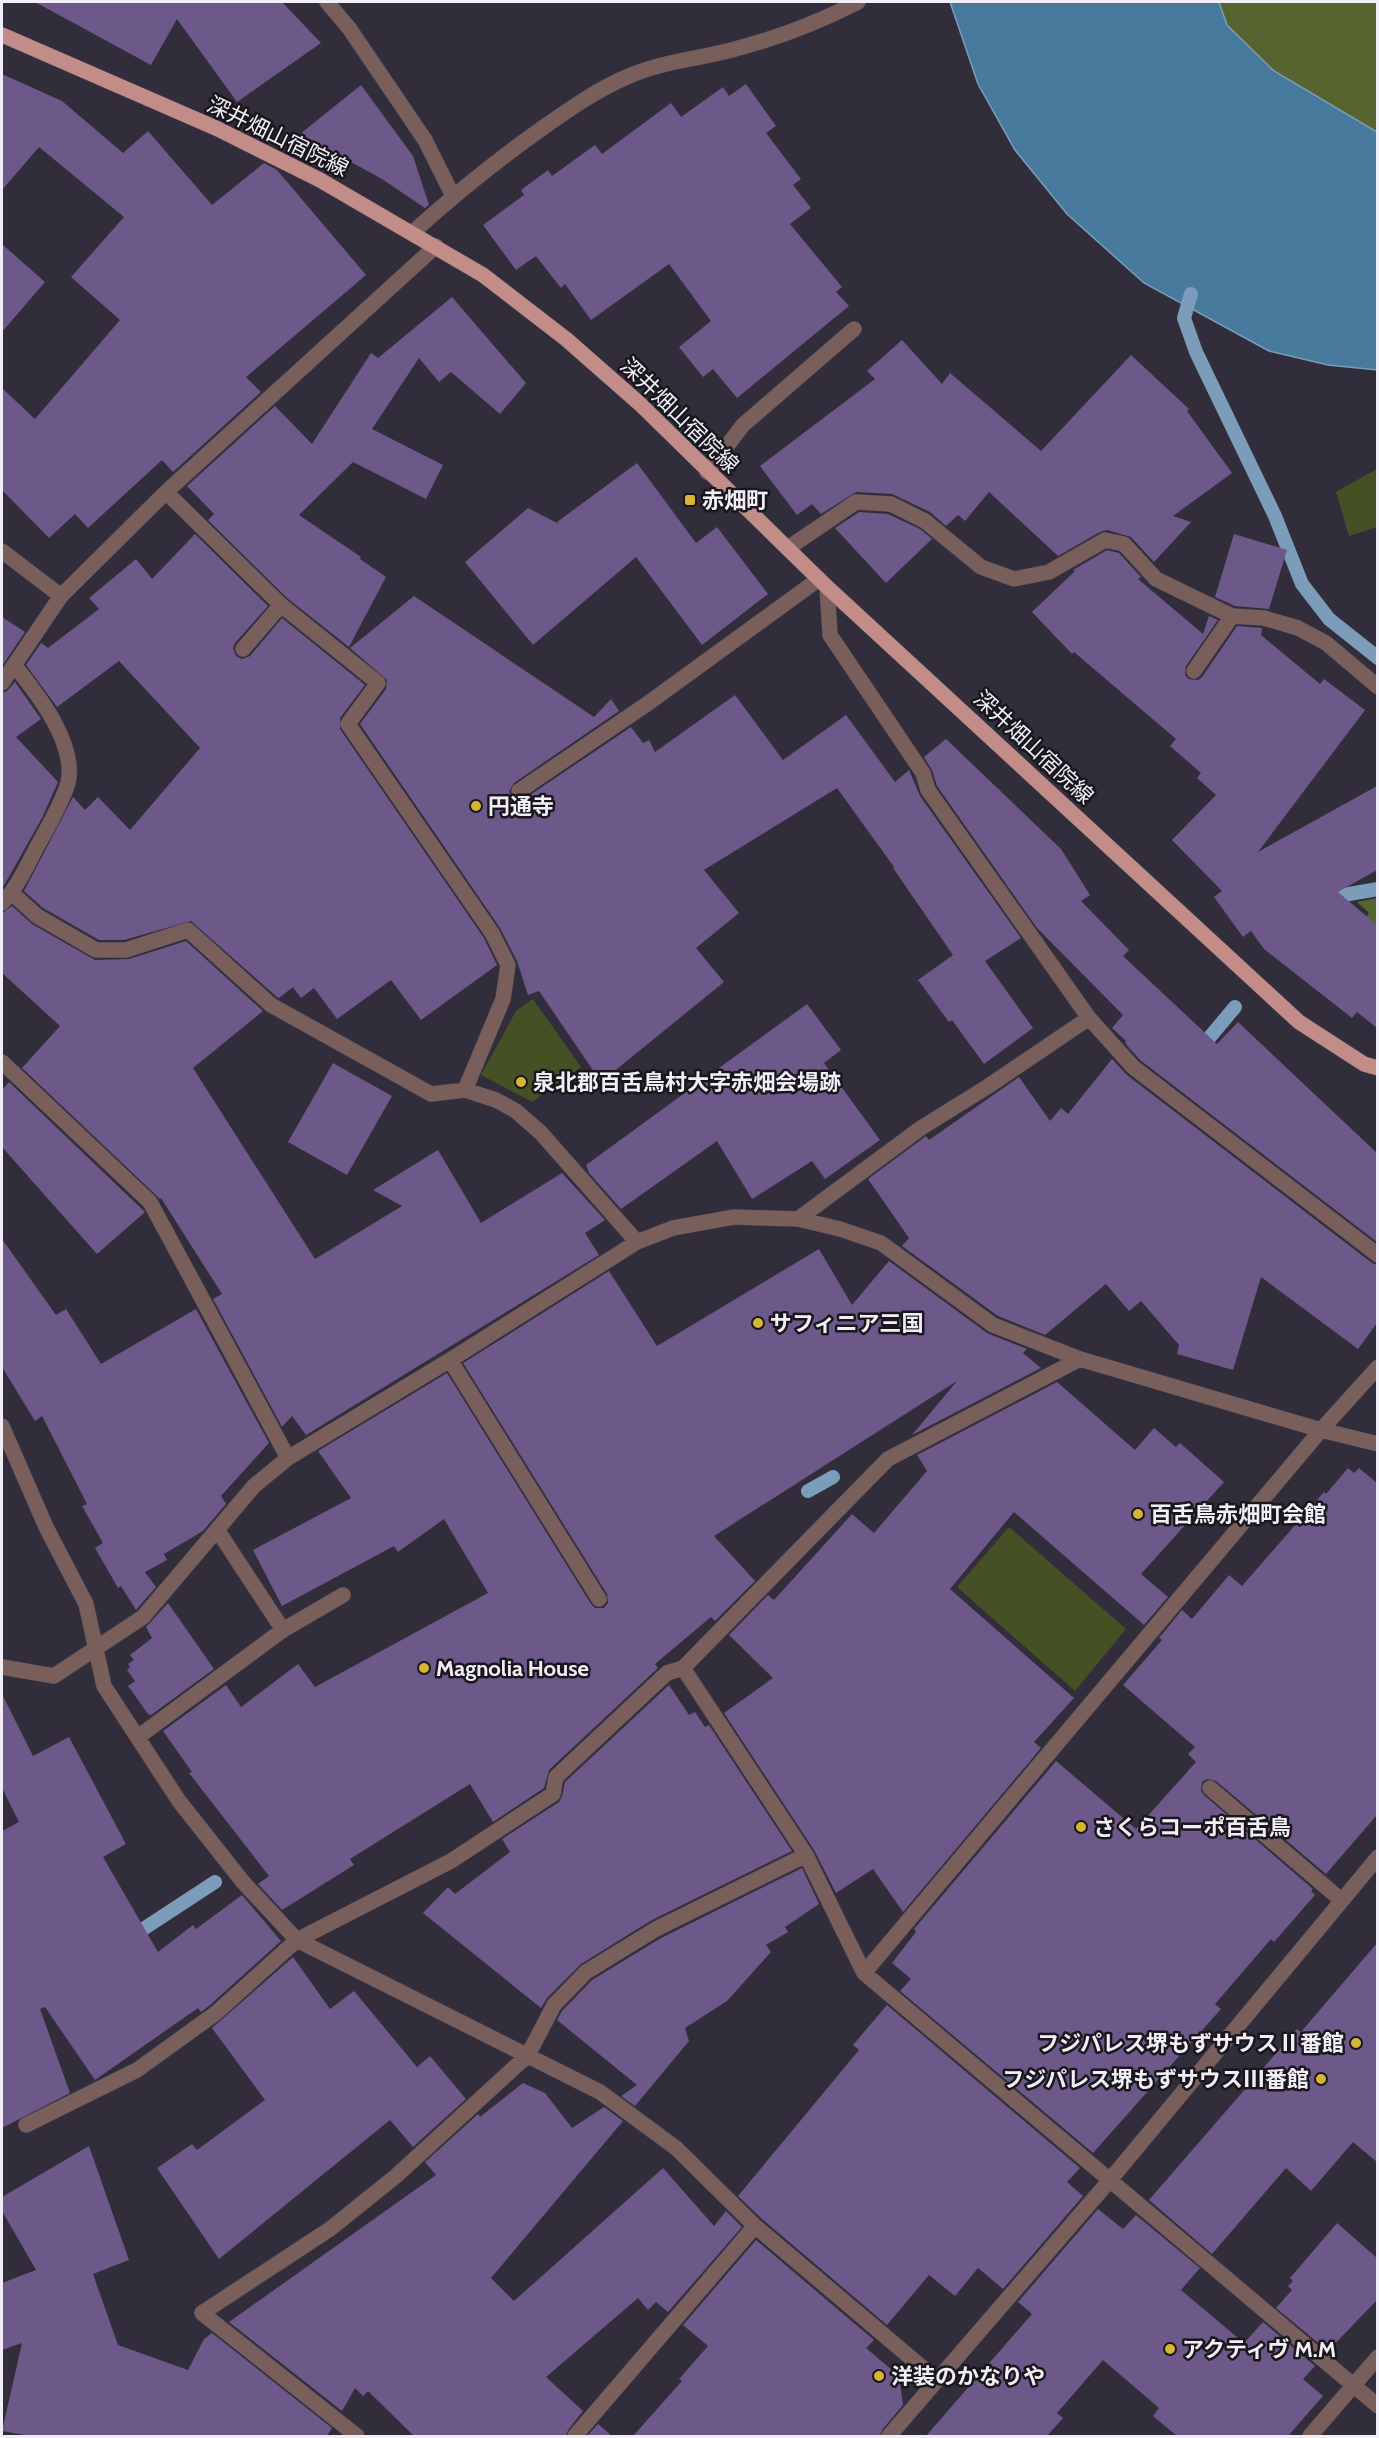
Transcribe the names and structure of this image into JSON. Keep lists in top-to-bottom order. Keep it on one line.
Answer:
{"streets":{"main road":["深井畑山宿院線"]},"places":{"transit":["赤畑町"],"other":["円通寺","泉北郡百舌鳥村大字赤畑会場跡","サフィニア三国","百舌鳥赤畑町会館","Magnolia House","さくらコーポ百舌鳥","フジパレス堺もずサウスⅡ番館","フジパレス堺もずサウスⅢ番館","アクティヴ M.M","洋装のかなりや"]}}
